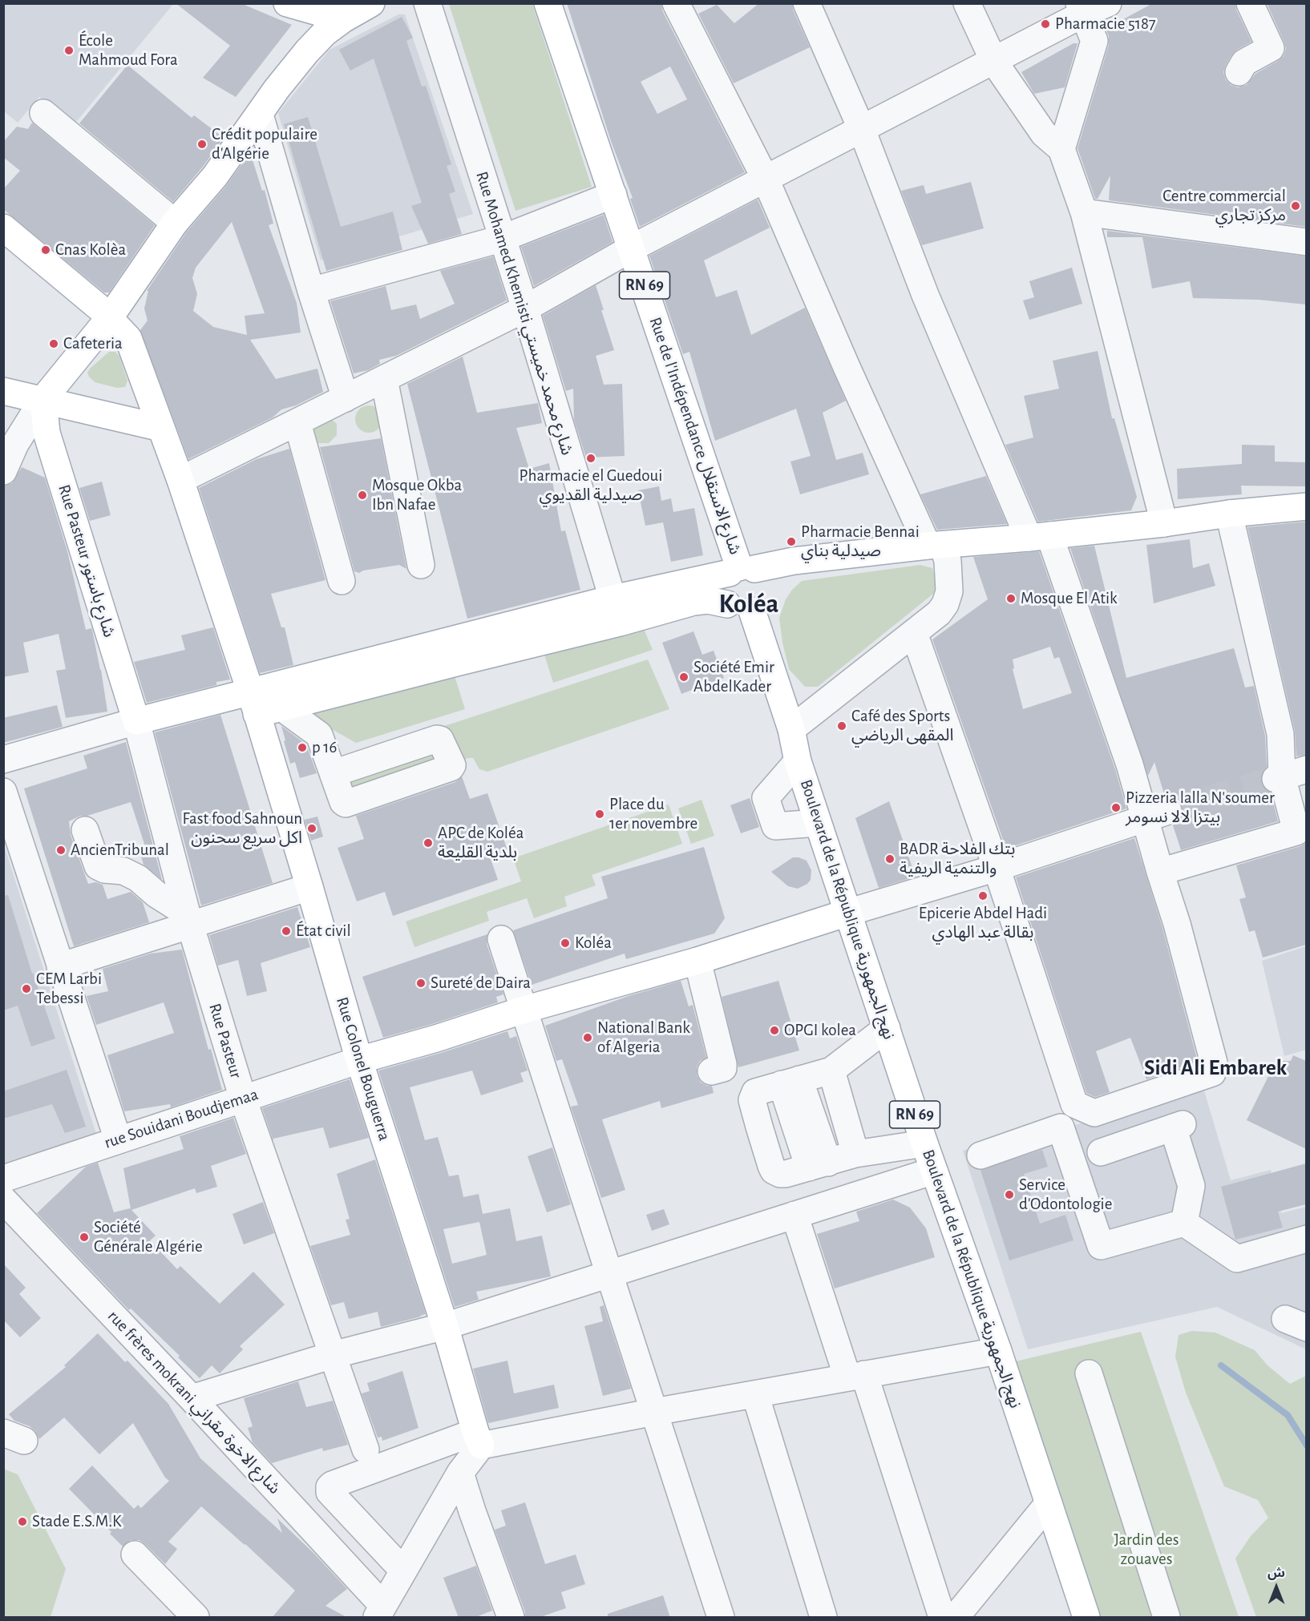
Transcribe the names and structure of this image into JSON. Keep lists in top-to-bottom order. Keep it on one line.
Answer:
{"streets":{"main road":["RN 69","Rue de l'Indépendance شارع الاستقلال","Rue Pasteur شارع باستور","Boulevard de la République نهج الجمهورية","Rue Colonel Bouguerra"],"street":["Rue Mohamed Khemisti شارع محمد خميستي","Rue Pasteur","rue Souidani Boudjemaa","rue frères mokrani شارع الاخوة مقراني"]},"crossings":[["Rue de l'Indépendance شارع الاستقلال","Boulevard de la République نهج الجمهورية"],["Rue Pasteur شارع باستور","Rue Pasteur"],["Rue Pasteur","rue Souidani Boudjemaa"],["Rue Colonel Bouguerra","rue Souidani Boudjemaa"]],"districts":["Koléa","Sidi Ali Embarek"],"parks":["Jardin des zouaves"],"places":["Pharmacie 5187","École Mahmoud Fora","Crédit populaire d'Algérie","Centre commercial مركز تجاري","Cnas Kolèa","Cafeteria","Pharmacie el Guedoui صيدلية القديوي","Mosque Okba Ibn Nafae","Pharmacie Bennai صيدلية بناي","Mosque El Atik","Société Emir AbdelKader","Café des Sports المقهى الرياضي","p 16","Pizzeria lalla N'soumer بيتزا لالا نسومر","Place du 1er novembre","Fast food Sahnoun اكل سريع سحنون","APC de Koléa بلدية القليعة","AncienTribunal","BADR بتك الفلاحة والتنمية الريفية","Epicerie Abdel Hadi بقالة عبد الهادي","État civil","Koléa","Sureté de Daira","CEM Larbi Tebessi","OPGI kolea","National Bank of Algeria","Service d'Odontologie","Société Générale Algérie","Stade E.S.M.K"],"north":"top"}
